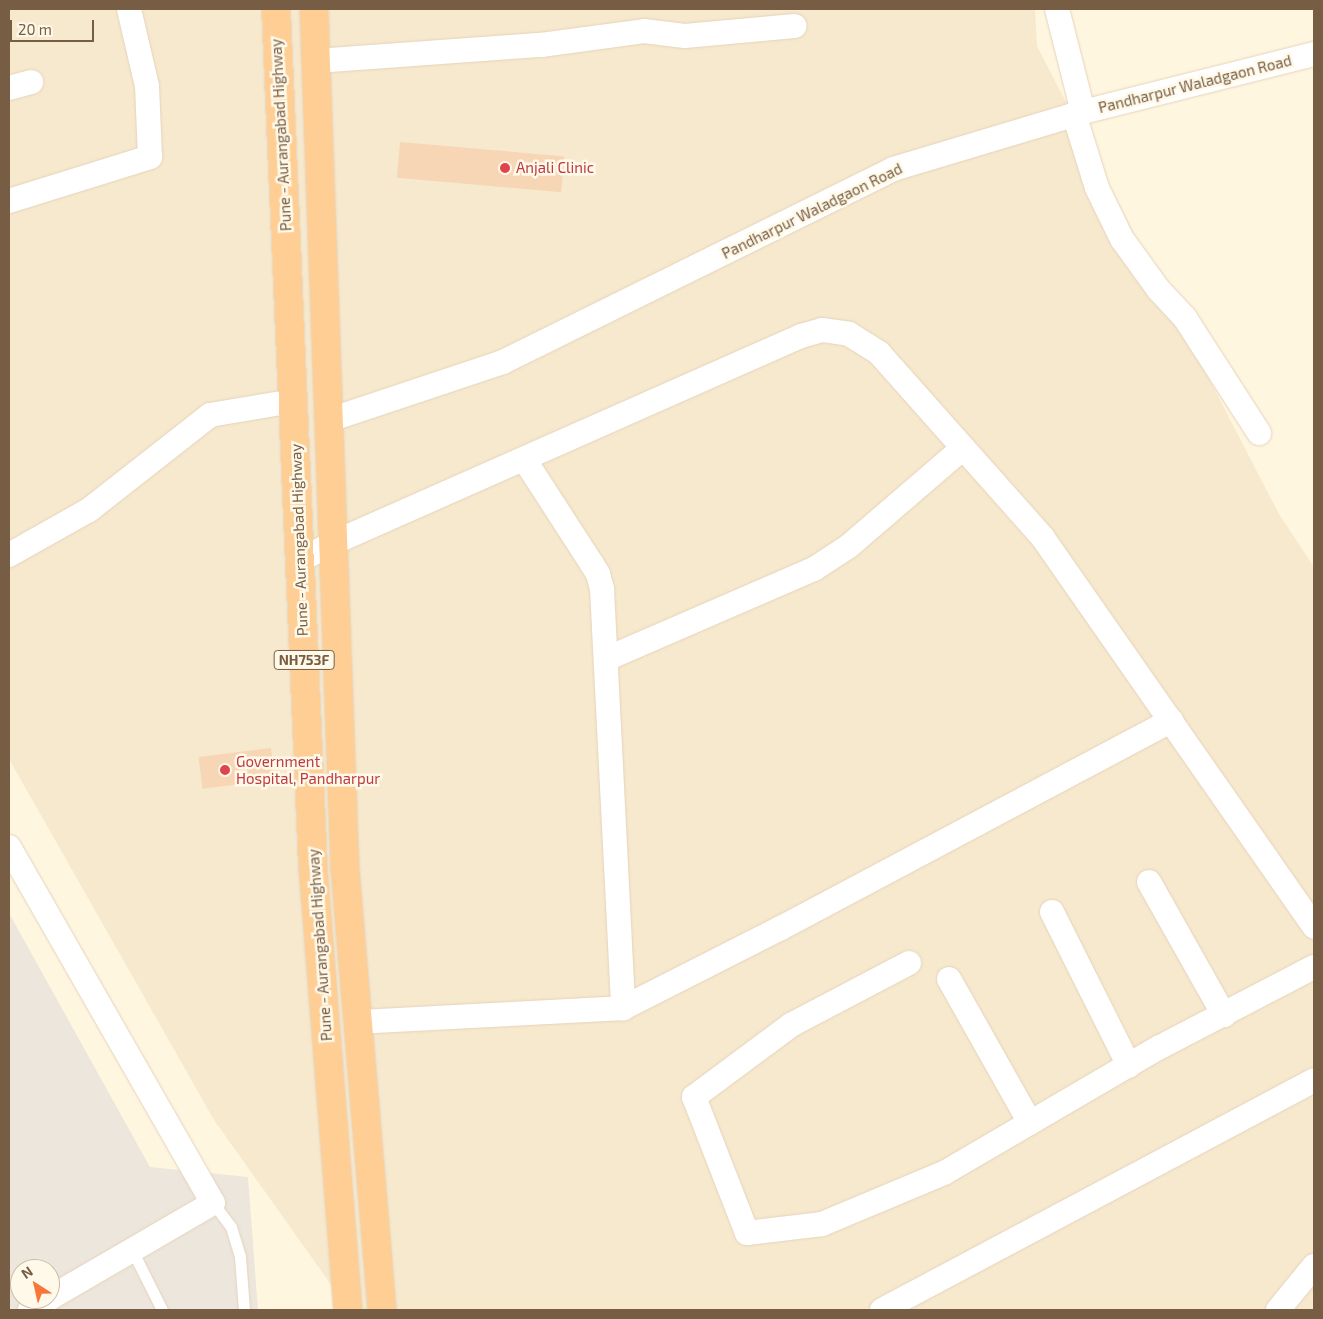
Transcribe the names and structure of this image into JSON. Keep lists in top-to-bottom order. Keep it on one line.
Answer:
{"streets":{"highway":["Pune - Aurangabad Highway","NH753F"],"street":["Pandharpur Waladgaon Road"]},"crossings":[["Pandharpur Waladgaon Road","NH753F"]],"places":["Anjali Clinic","Government Hospital, Pandharpur"],"scale_bar":"20 m","north":"top left"}
